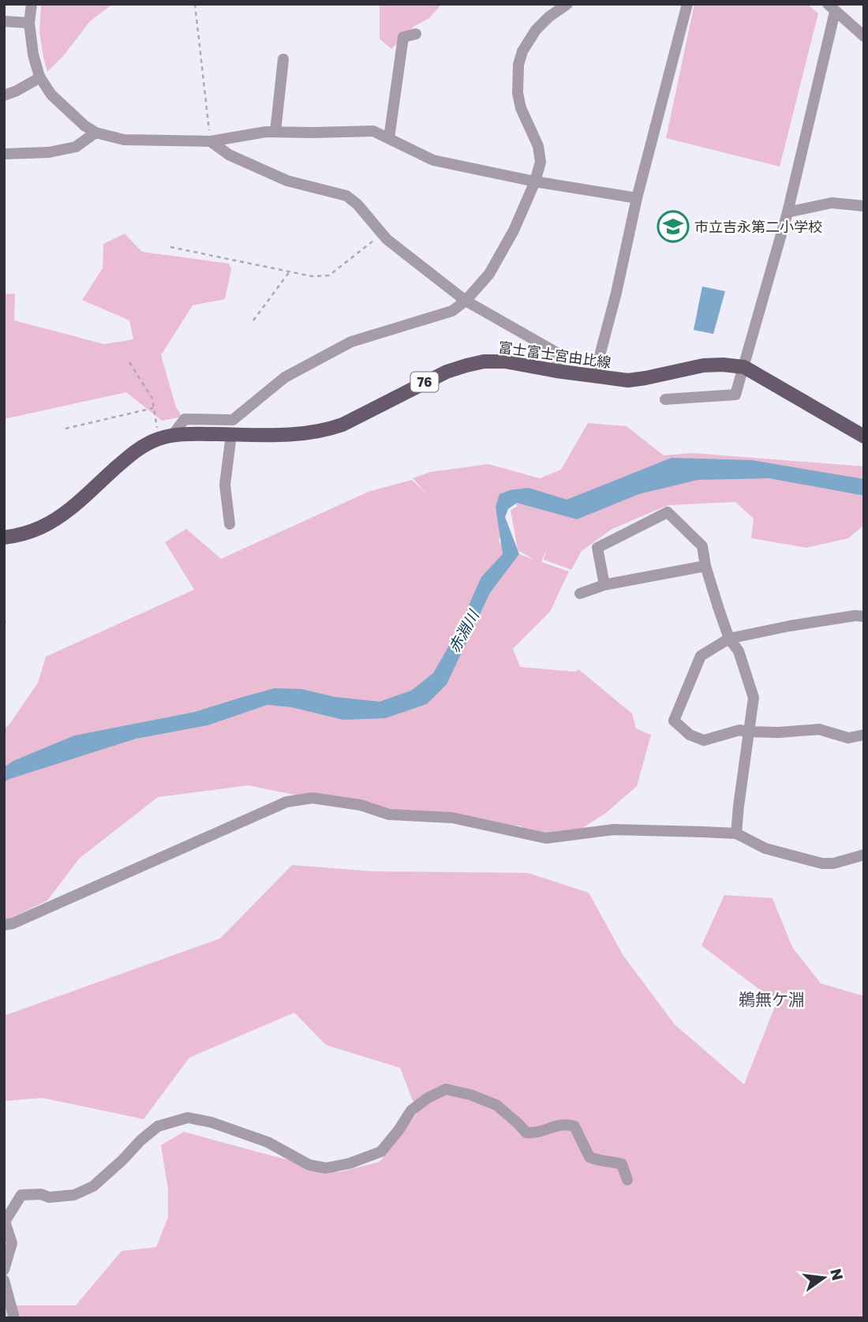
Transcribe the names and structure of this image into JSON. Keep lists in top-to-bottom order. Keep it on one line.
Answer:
{"streets":{"main road":["富士富士宮由比線","76"]},"districts":["鵜無ケ淵"],"water":["赤淵川"],"places":{"school or university":["市立吉永第二小学校"]},"north":"right"}
